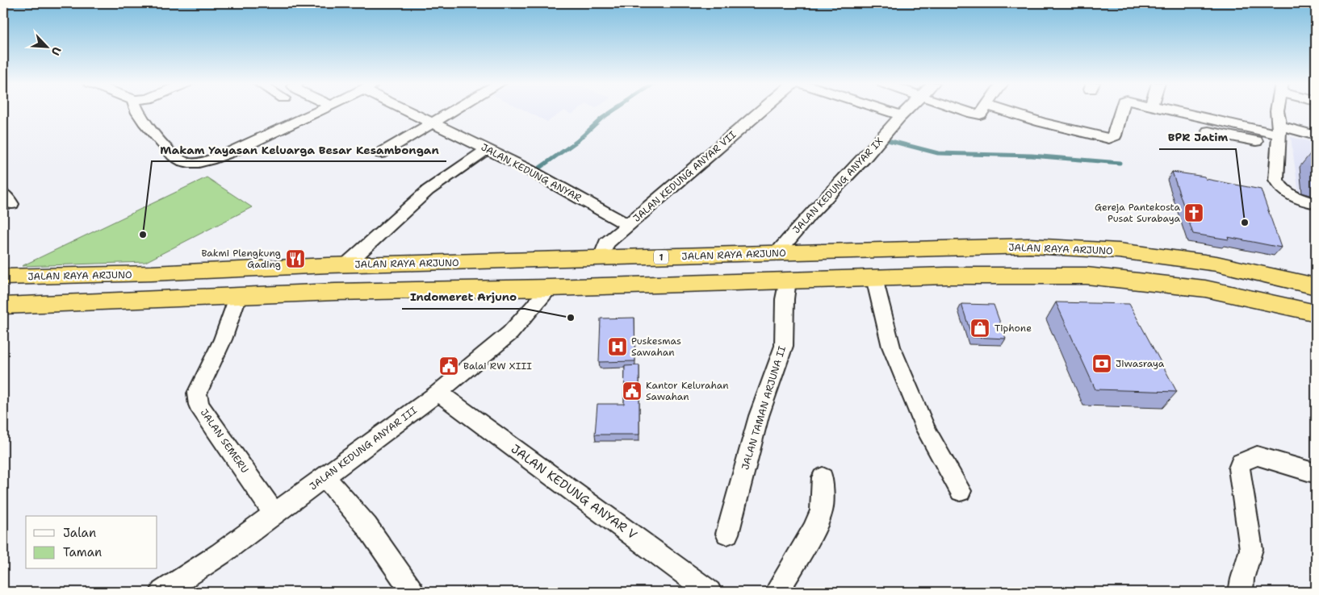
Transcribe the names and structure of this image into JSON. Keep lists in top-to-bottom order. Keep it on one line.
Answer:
{"streets":{"highway":["JALAN RAYA ARJUNO","1"],"street":["JALAN KEDUNG ANYAR","JALAN KEDUNG ANYAR VII","JALAN KEDUNG ANYAR IX","JALAN TAMAN ARJUNA II","JALAN SEMERU","JALAN KEDUNG ANYAR III","JALAN KEDUNG ANYAR V"]},"crossings":[["JALAN KEDUNG ANYAR","JALAN KEDUNG ANYAR VII"],["JALAN KEDUNG ANYAR VII","JALAN RAYA ARJUNO"],["JALAN KEDUNG ANYAR IX","JALAN RAYA ARJUNO"],["JALAN SEMERU","JALAN KEDUNG ANYAR III"],["JALAN KEDUNG ANYAR III","JALAN KEDUNG ANYAR V"]],"places":{"church":["Gereja Pantekosta Pusat Surabaya"],"other":["BPR Jatim","Makam Yayasan Keluarga Besar Kesambongan","Indomeret Arjuno"],"restaurant":["Bakmi Plengkung Gading"],"shop":["Tiphone"],"hospital":["Puskesmas Sawahan"],"bank":["Jiwasraya"],"public building":["Balai RW XIII","Kantor Kelurahan Sawahan"]},"legend":["Jalan","Taman"],"north":"bottom right"}
